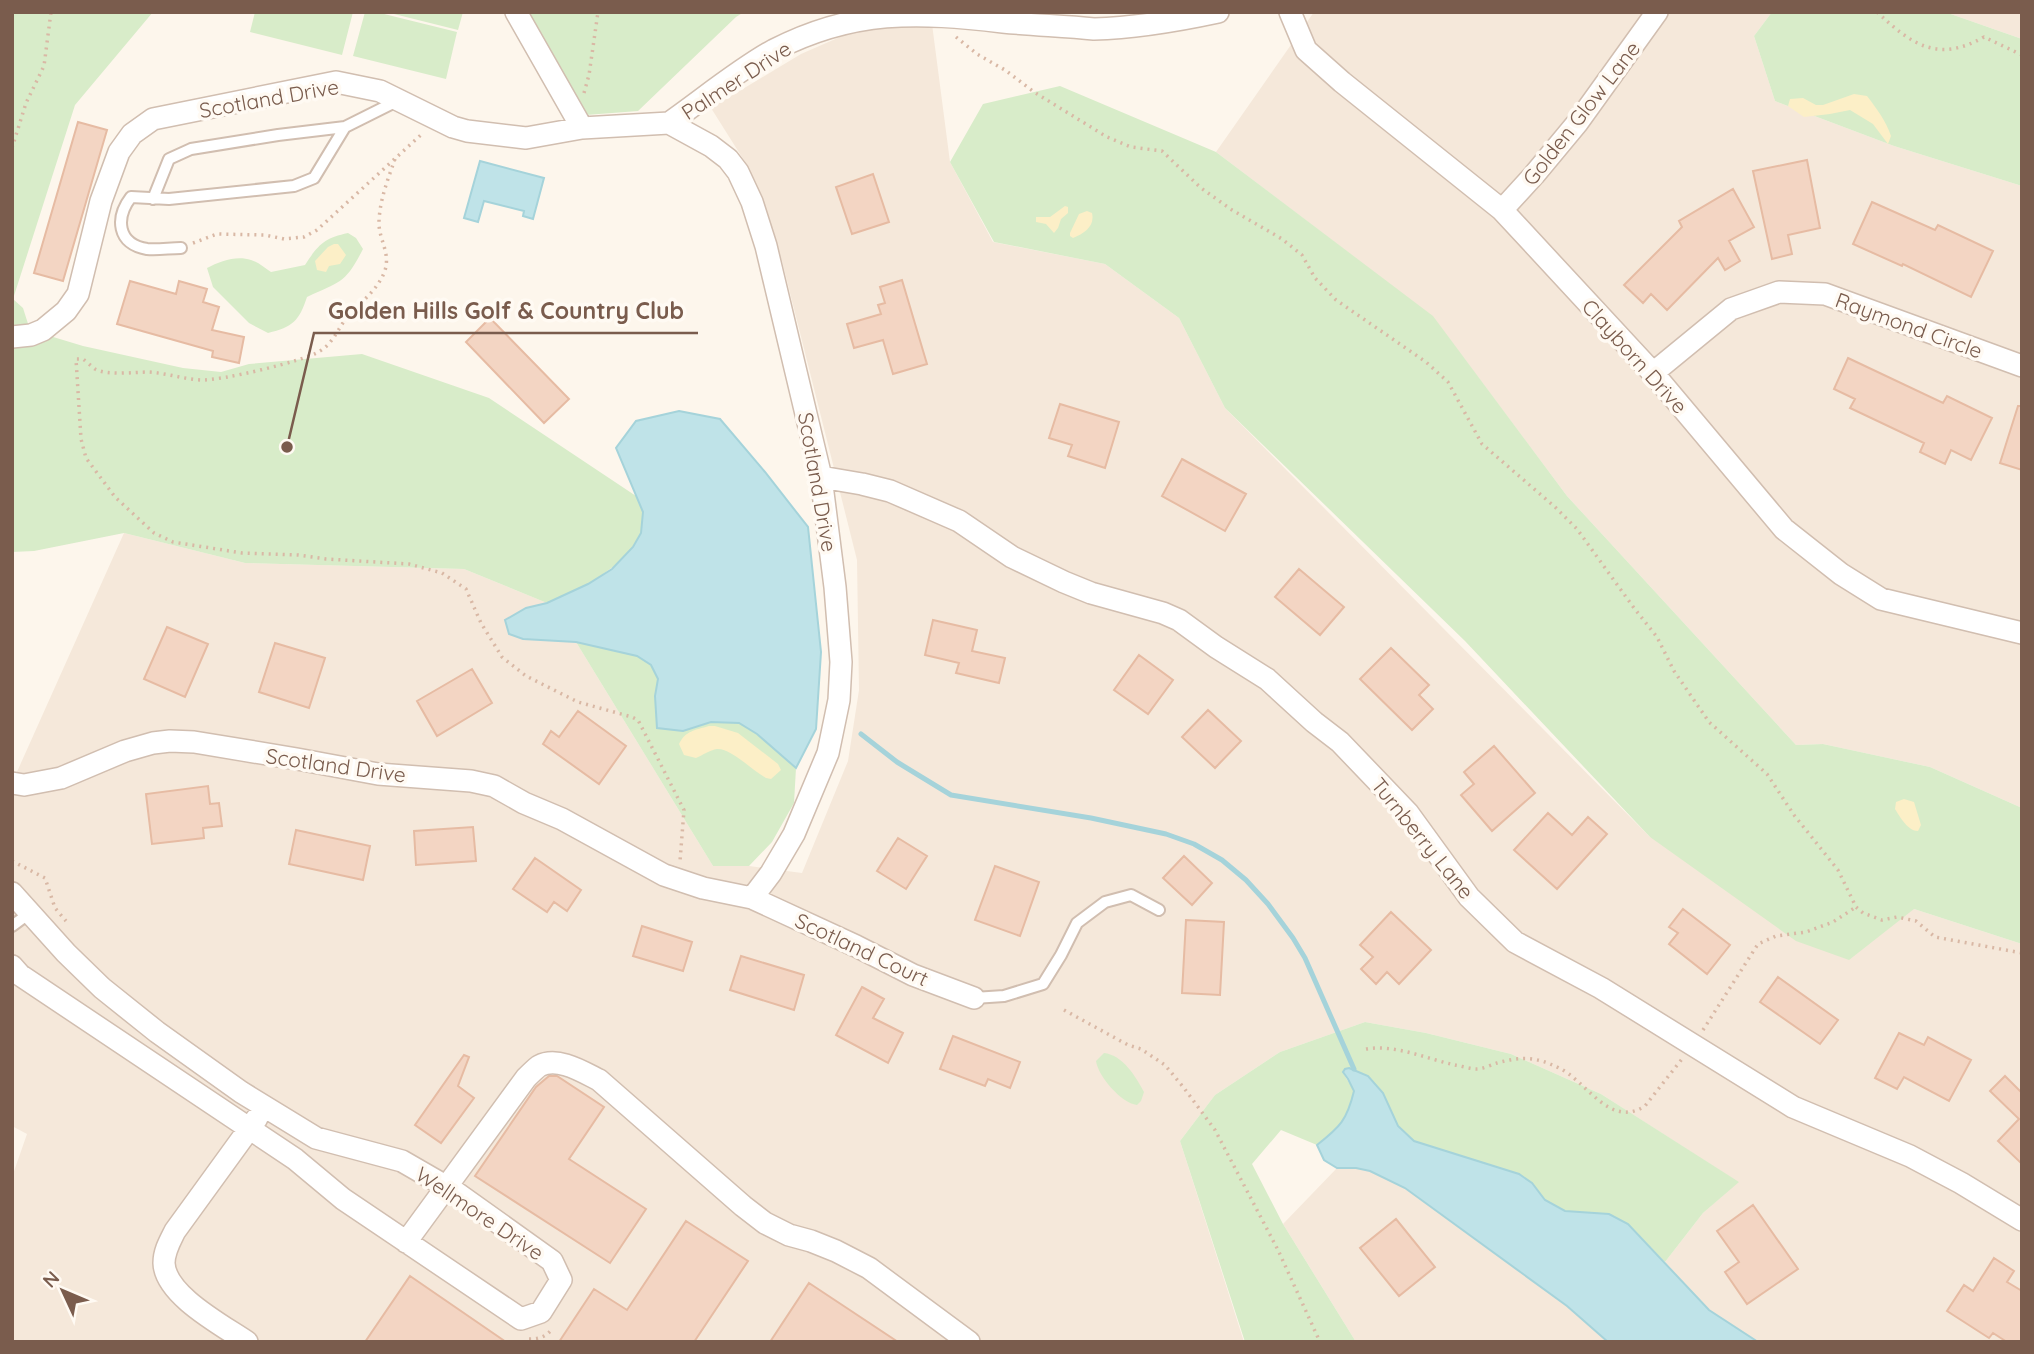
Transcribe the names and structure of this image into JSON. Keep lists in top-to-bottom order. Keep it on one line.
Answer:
{"streets":{"street":["Palmer Drive","Scotland Drive","Golden Glow Lane","Raymond Circle","Clayborn Drive","Turnberry Lane","Scotland Court","Wellmore Drive"]},"crossings":[["Palmer Drive","Scotland Drive"],["Scotland Drive","Turnberry Lane"],["Scotland Drive","Scotland Court"],["Golden Glow Lane","Clayborn Drive"],["Raymond Circle","Clayborn Drive"]],"places":["Golden Hills Golf & Country Club"],"north":"top left"}
